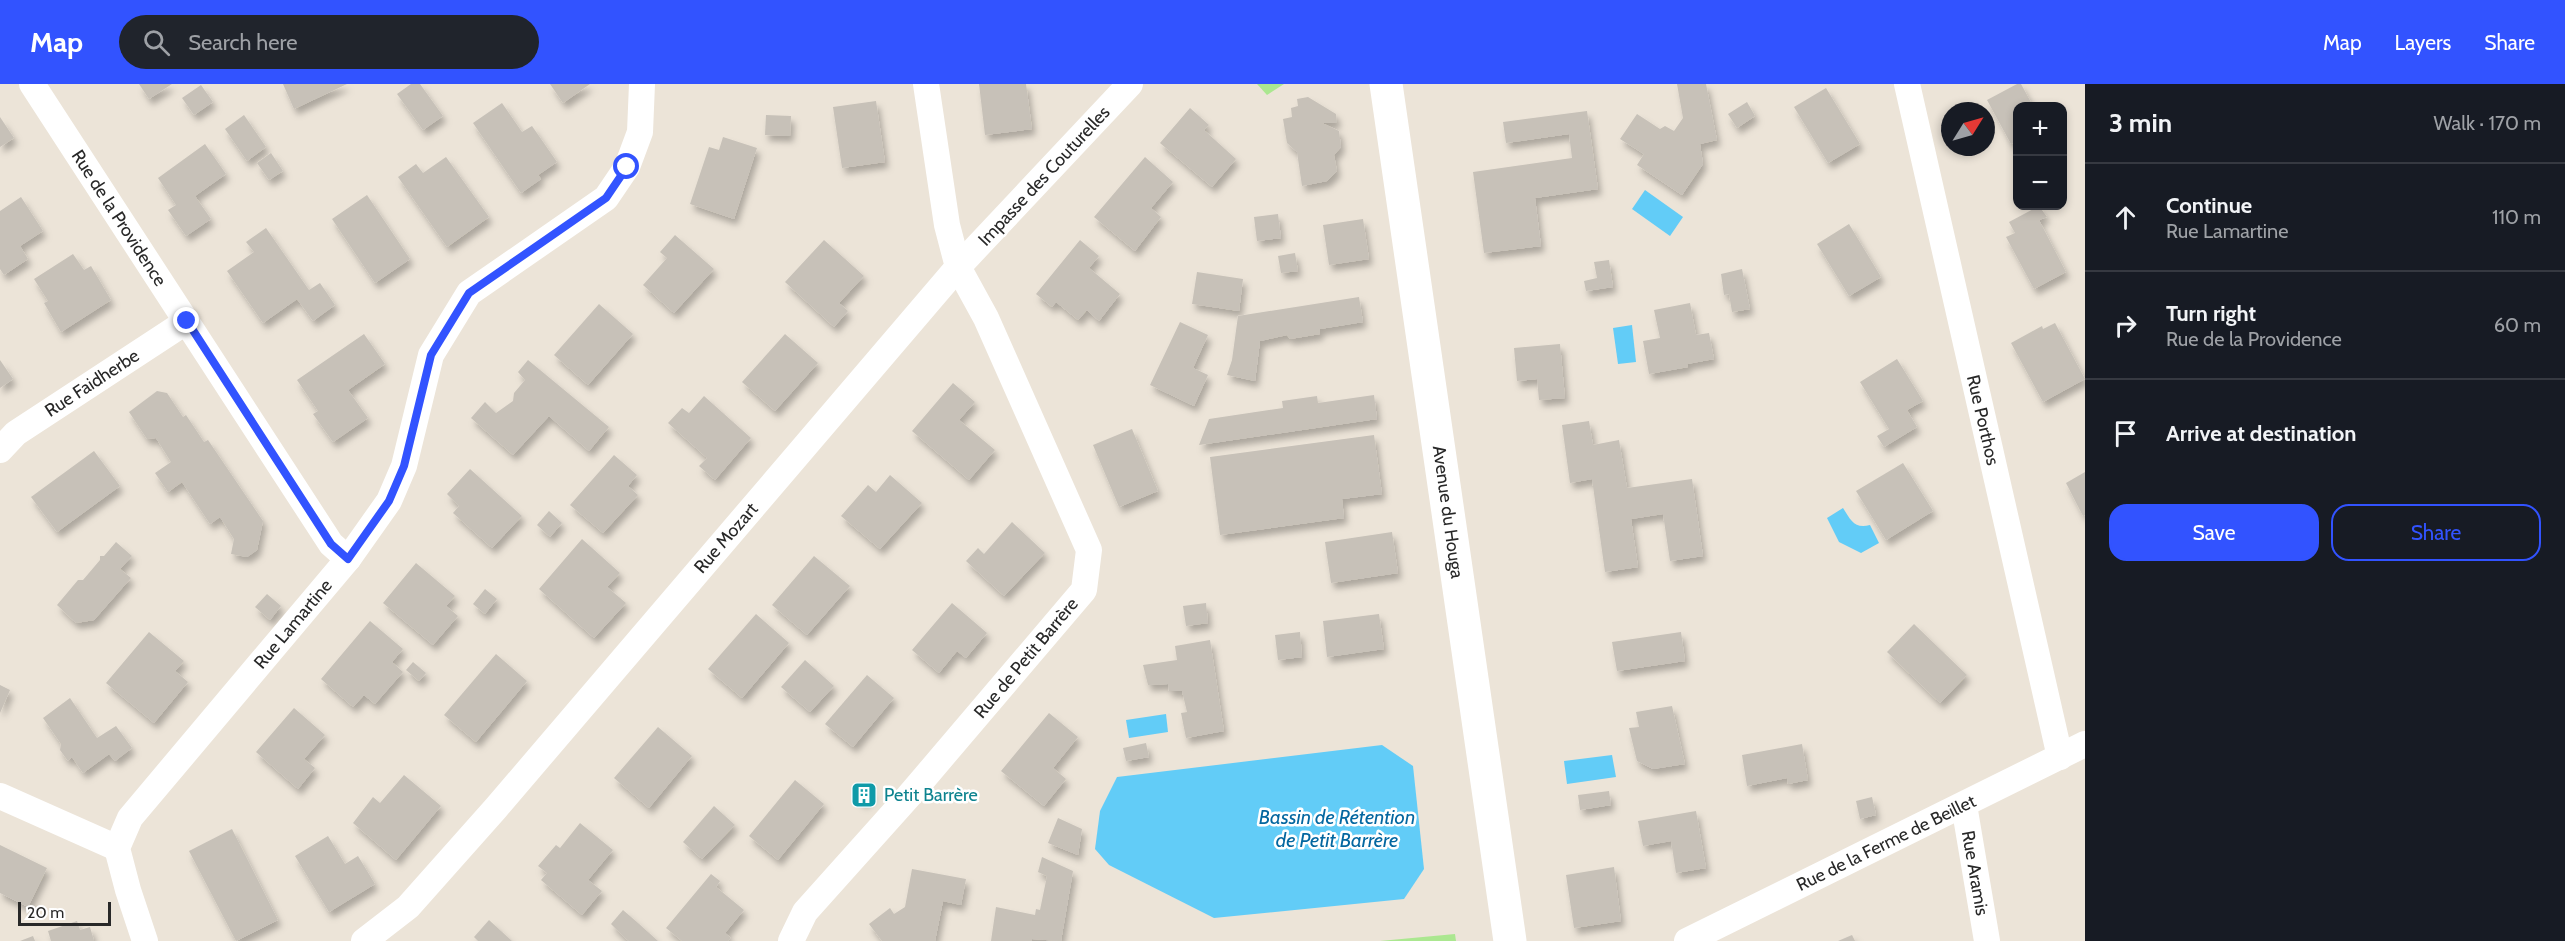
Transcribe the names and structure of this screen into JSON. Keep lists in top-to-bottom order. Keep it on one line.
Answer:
{"streets":{"main road":["Avenue du Houga"],"street":["Impasse des Couturelles","Rue de la Providence","Rue Faidherbe","Rue Porthos","Rue Mozart","Rue Lamartine","Rue de Petit Barrère","Rue de la Ferme de Beillet","Rue Aramis"]},"crossings":[["Impasse des Couturelles","Rue Mozart"],["Impasse des Couturelles","Rue de Petit Barrère"],["Rue de la Providence","Rue Faidherbe"],["Rue de la Providence","Rue Lamartine"],["Rue Porthos","Rue de la Ferme de Beillet"],["Rue Mozart","Rue de Petit Barrère"],["Rue de la Ferme de Beillet","Rue Aramis"]],"water":["Bassin de Rétention de Petit Barrère"],"places":{"building":["Petit Barrère"]},"scale_bar":"20 m","north":"top right","page":{"header":"Map","search":"Search here","nav":["Map","Layers","Share"],"heading":["3 min","Walk · 170 m"],"map_buttons":["+","−"],"list":[["Continue","Rue Lamartine","110 m"],["Turn right","Rue de la Providence","60 m"],"Arrive at destination"],"buttons":["Save","Share"],"scale":"20 m"}}
